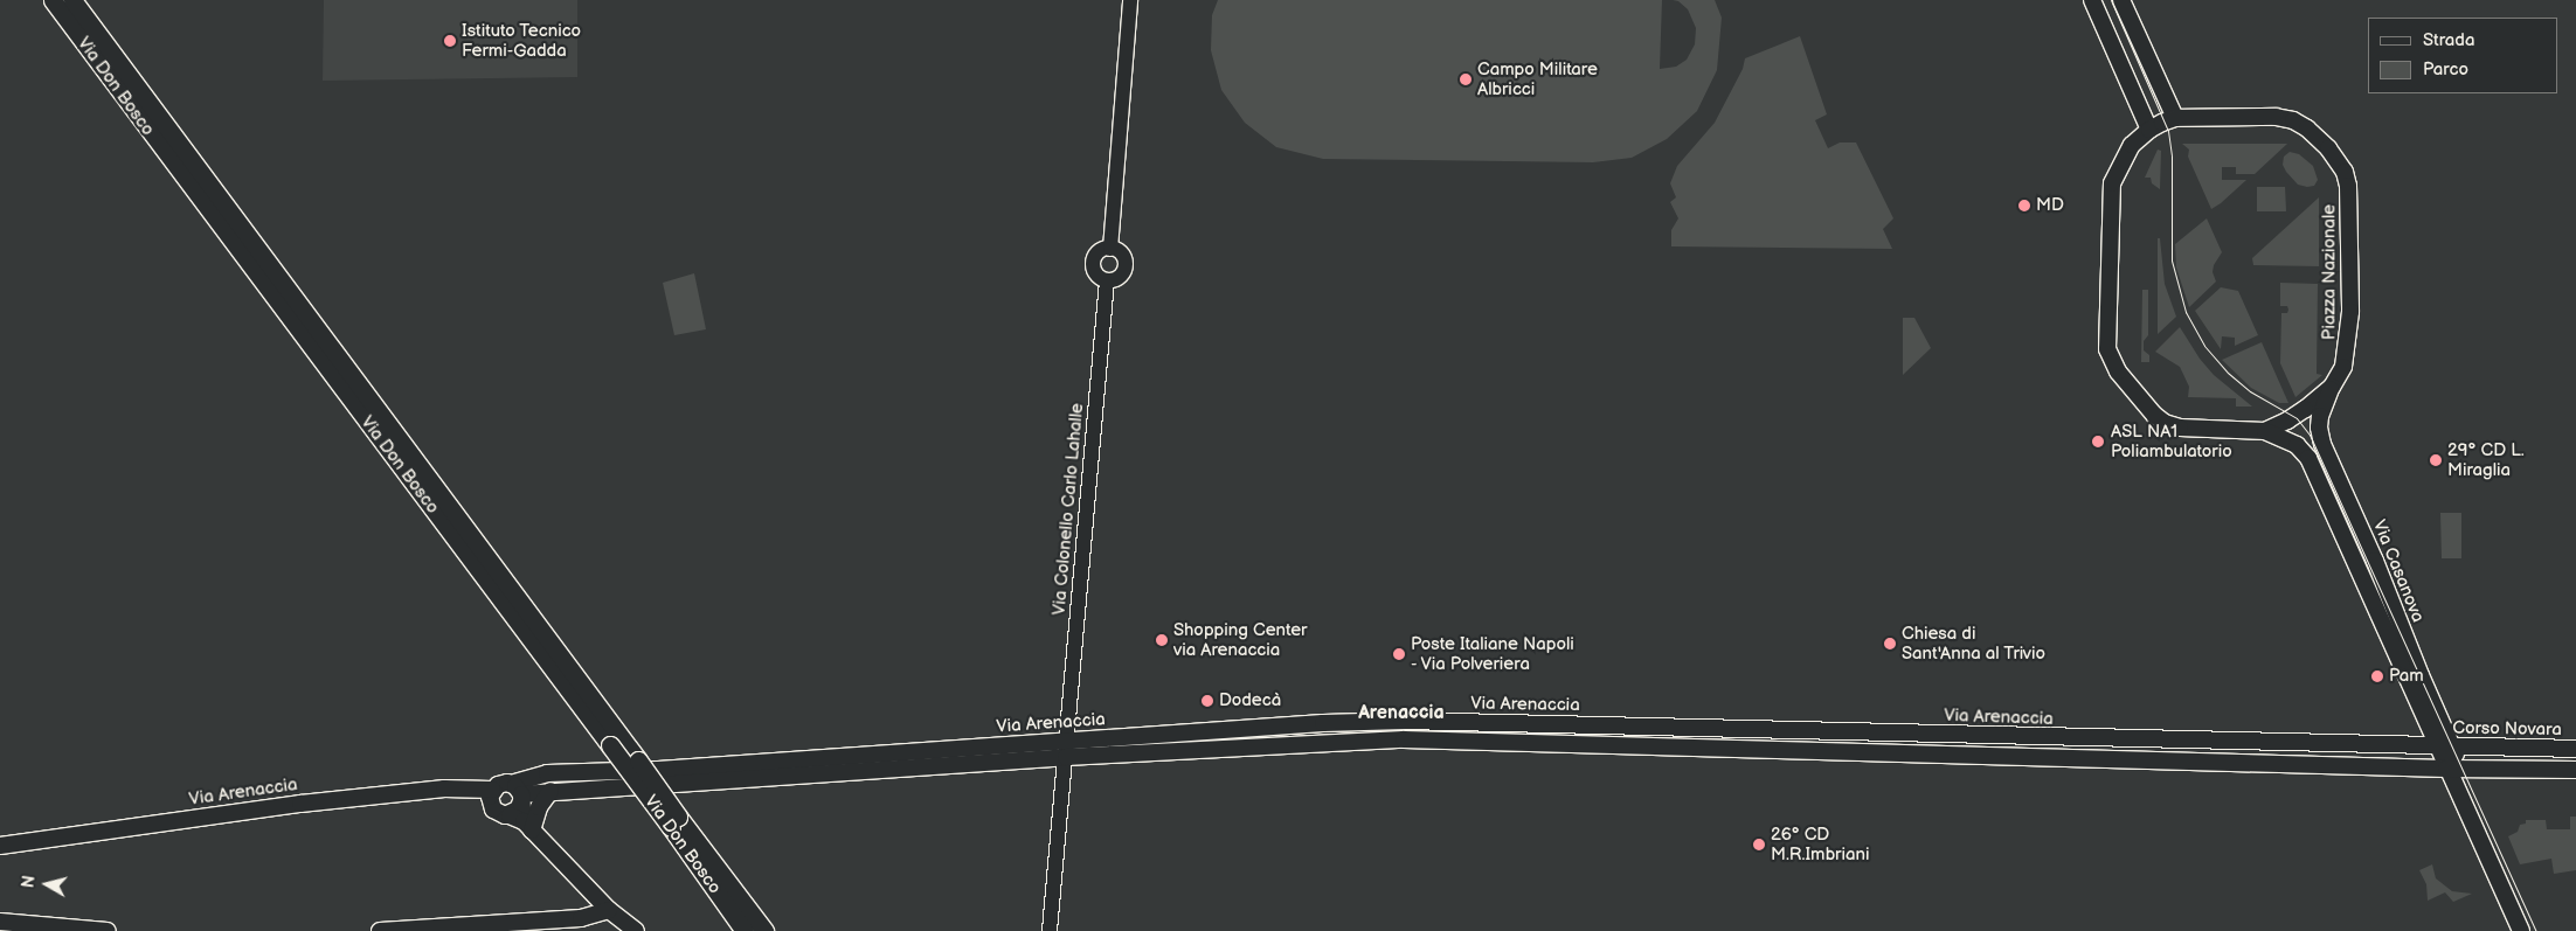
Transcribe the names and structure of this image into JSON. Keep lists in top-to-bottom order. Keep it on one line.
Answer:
{"streets":{"main road":["Via Don Bosco","Piazza Nazionale","Via Casanova","Via Arenaccia","Corso Novara"],"street":["Via Colonello Carlo Lahalle"]},"crossings":[["Piazza Nazionale","Via Casanova"],["Via Colonello Carlo Lahalle","Via Arenaccia"],["Via Casanova","Via Arenaccia"],["Via Casanova","Corso Novara"],["Via Arenaccia","Corso Novara"]],"districts":["Arenaccia"],"places":["Istituto Tecnico Fermi-Gadda","Campo Militare Albricci","MD","ASL NA1 Poliambulatorio","29° CD L. Miraglia","Shopping Center via Arenaccia","Chiesa di Sant'Anna al Trivio","Poste Italiane Napoli - Via Polveriera","Pam","Dodecà","26° CD M.R.Imbriani"],"legend":["Strada","Parco"],"north":"left"}
